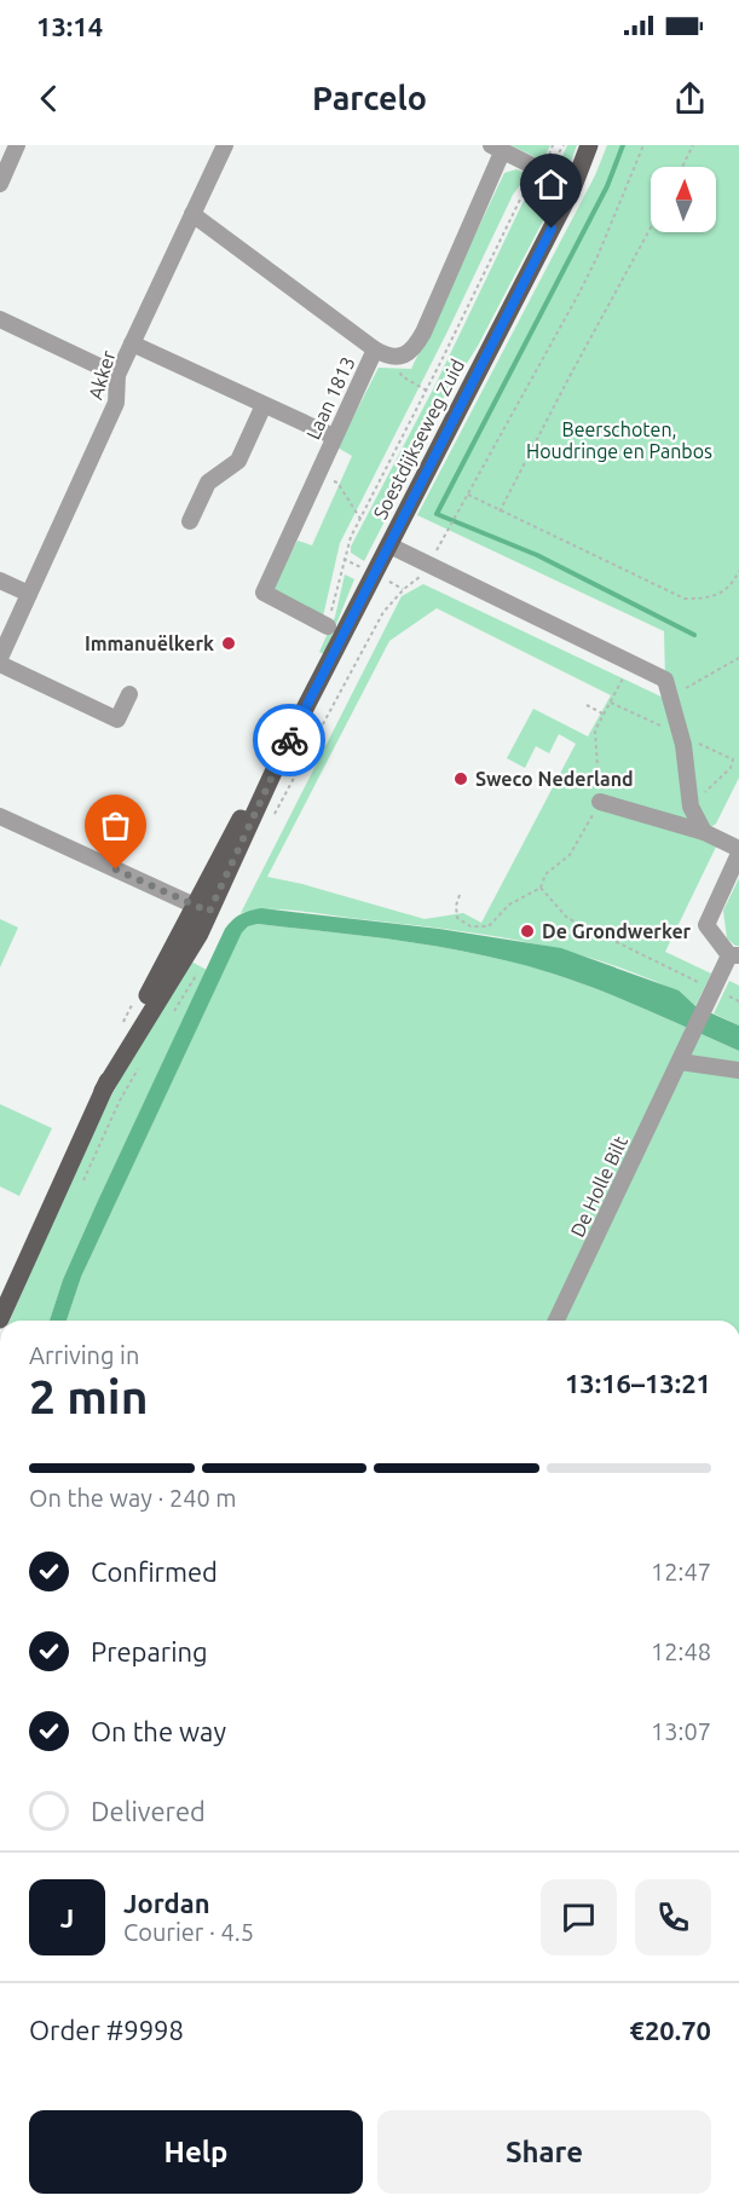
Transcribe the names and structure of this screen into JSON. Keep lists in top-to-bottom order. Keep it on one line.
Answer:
{"streets":{"main road":["Soestdijkseweg Zuid"],"street":["Akker","Laan 1813","De Holle Bilt"]},"crossings":[["Laan 1813","Soestdijkseweg Zuid"]],"parks":["Beerschoten, Houdringe en Panbos"],"places":["Immanuëlkerk","Sweco Nederland","De Grondwerker"],"north":"top","page":{"status":"13:14","header":"Parcelo","heading":["2 min","Arriving in","13:16–13:21"],"panel":["Jordan","Courier · 4.5","Order #9998","€20.70"],"bar":"On the way · 240 m","list":[["Confirmed","12:47"],["Preparing","12:48"],["On the way","13:07"],"Delivered"],"round":"J","buttons":["Help","Share"]}}
